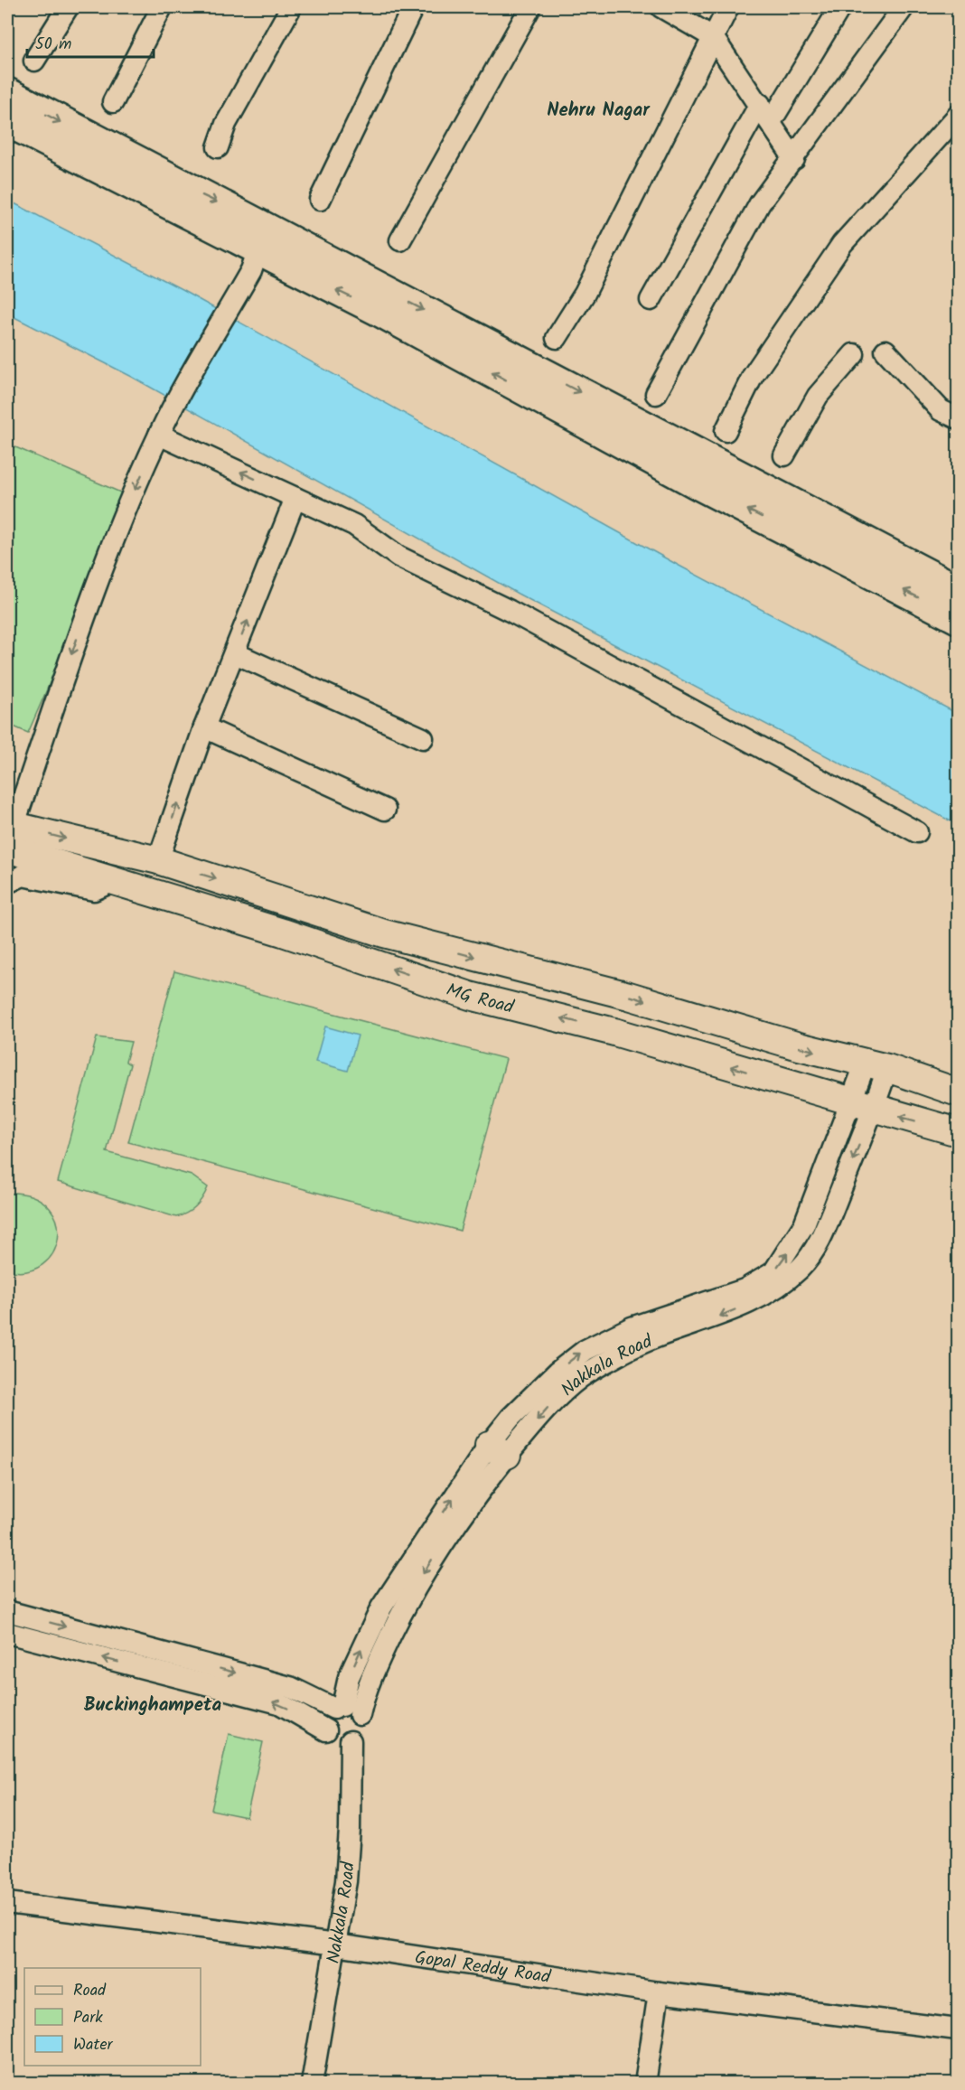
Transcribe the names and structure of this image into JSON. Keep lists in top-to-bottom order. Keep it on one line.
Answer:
{"streets":{"main road":["MG Road"],"street":["Nakkala Road","Gopal Reddy Road"]},"crossings":[["MG Road","Nakkala Road"],["Nakkala Road","Gopal Reddy Road"]],"districts":["Nehru Nagar","Buckinghampeta"],"legend":["Road","Park","Water"],"scale_bar":"50 m"}
